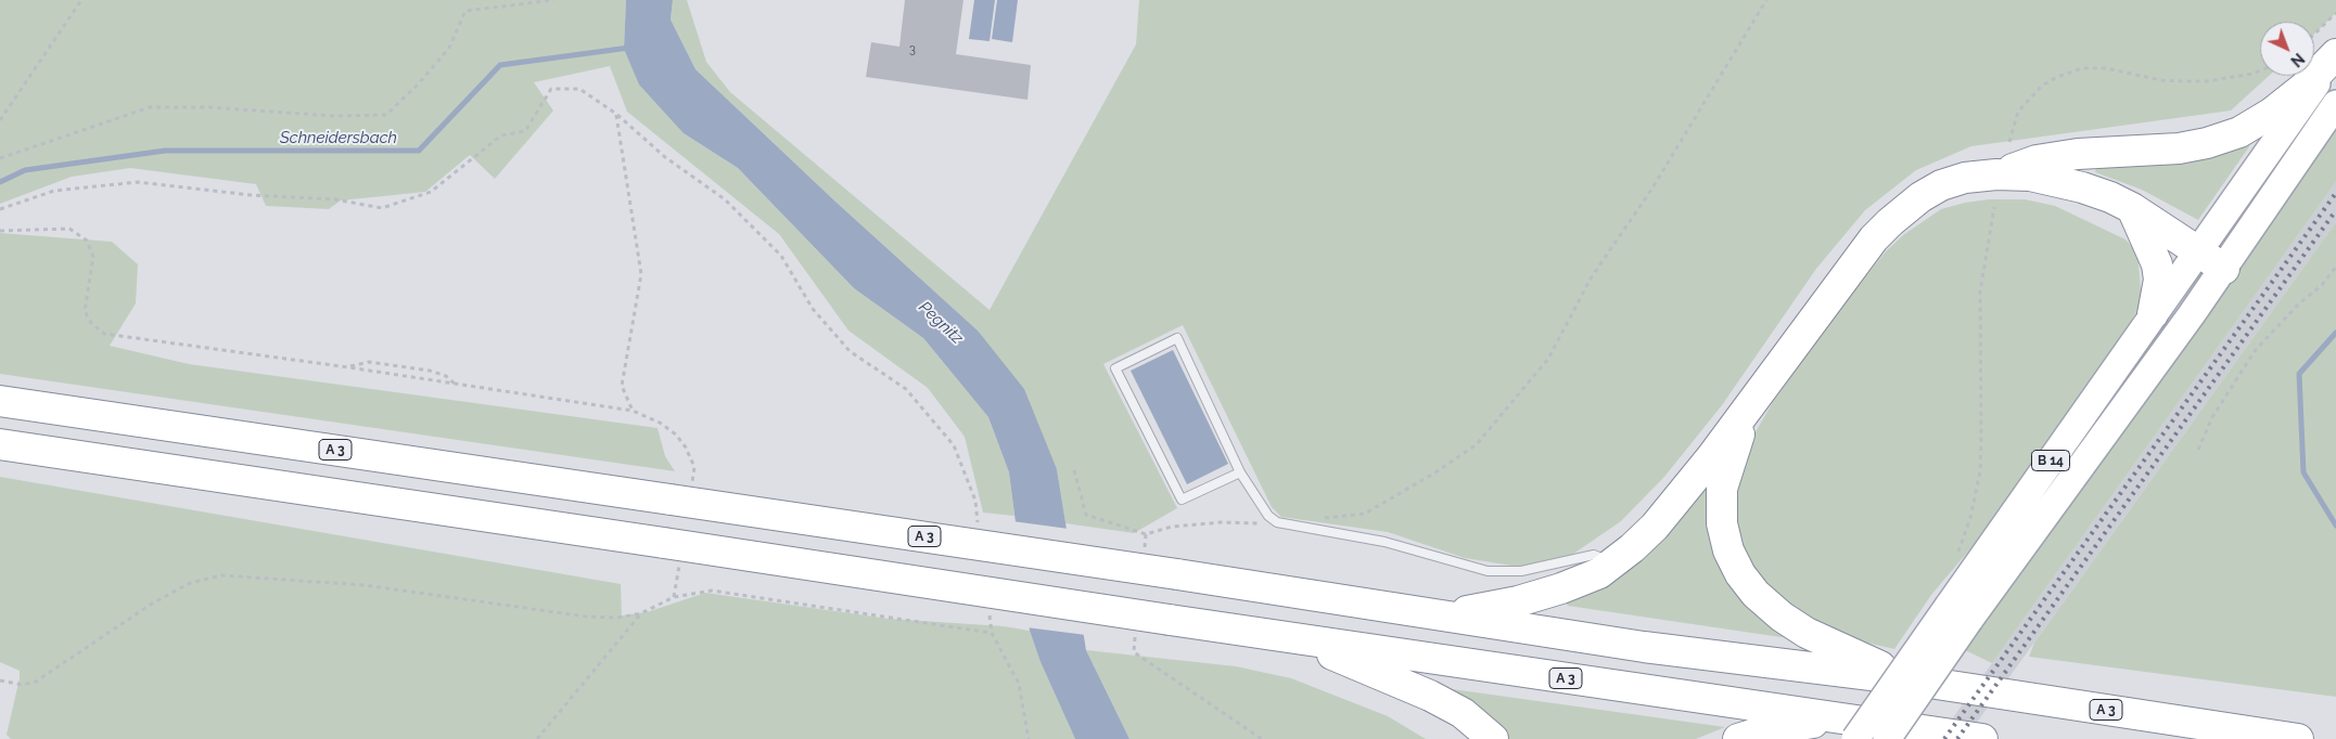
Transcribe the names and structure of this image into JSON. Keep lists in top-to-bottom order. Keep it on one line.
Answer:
{"streets":{"highway":["A 3"],"main road":["B 14"]},"crossings":[["A 3","B 14"]],"water":["Schneidersbach","Pegnitz"],"house_numbers":["3"],"north":"bottom right"}
